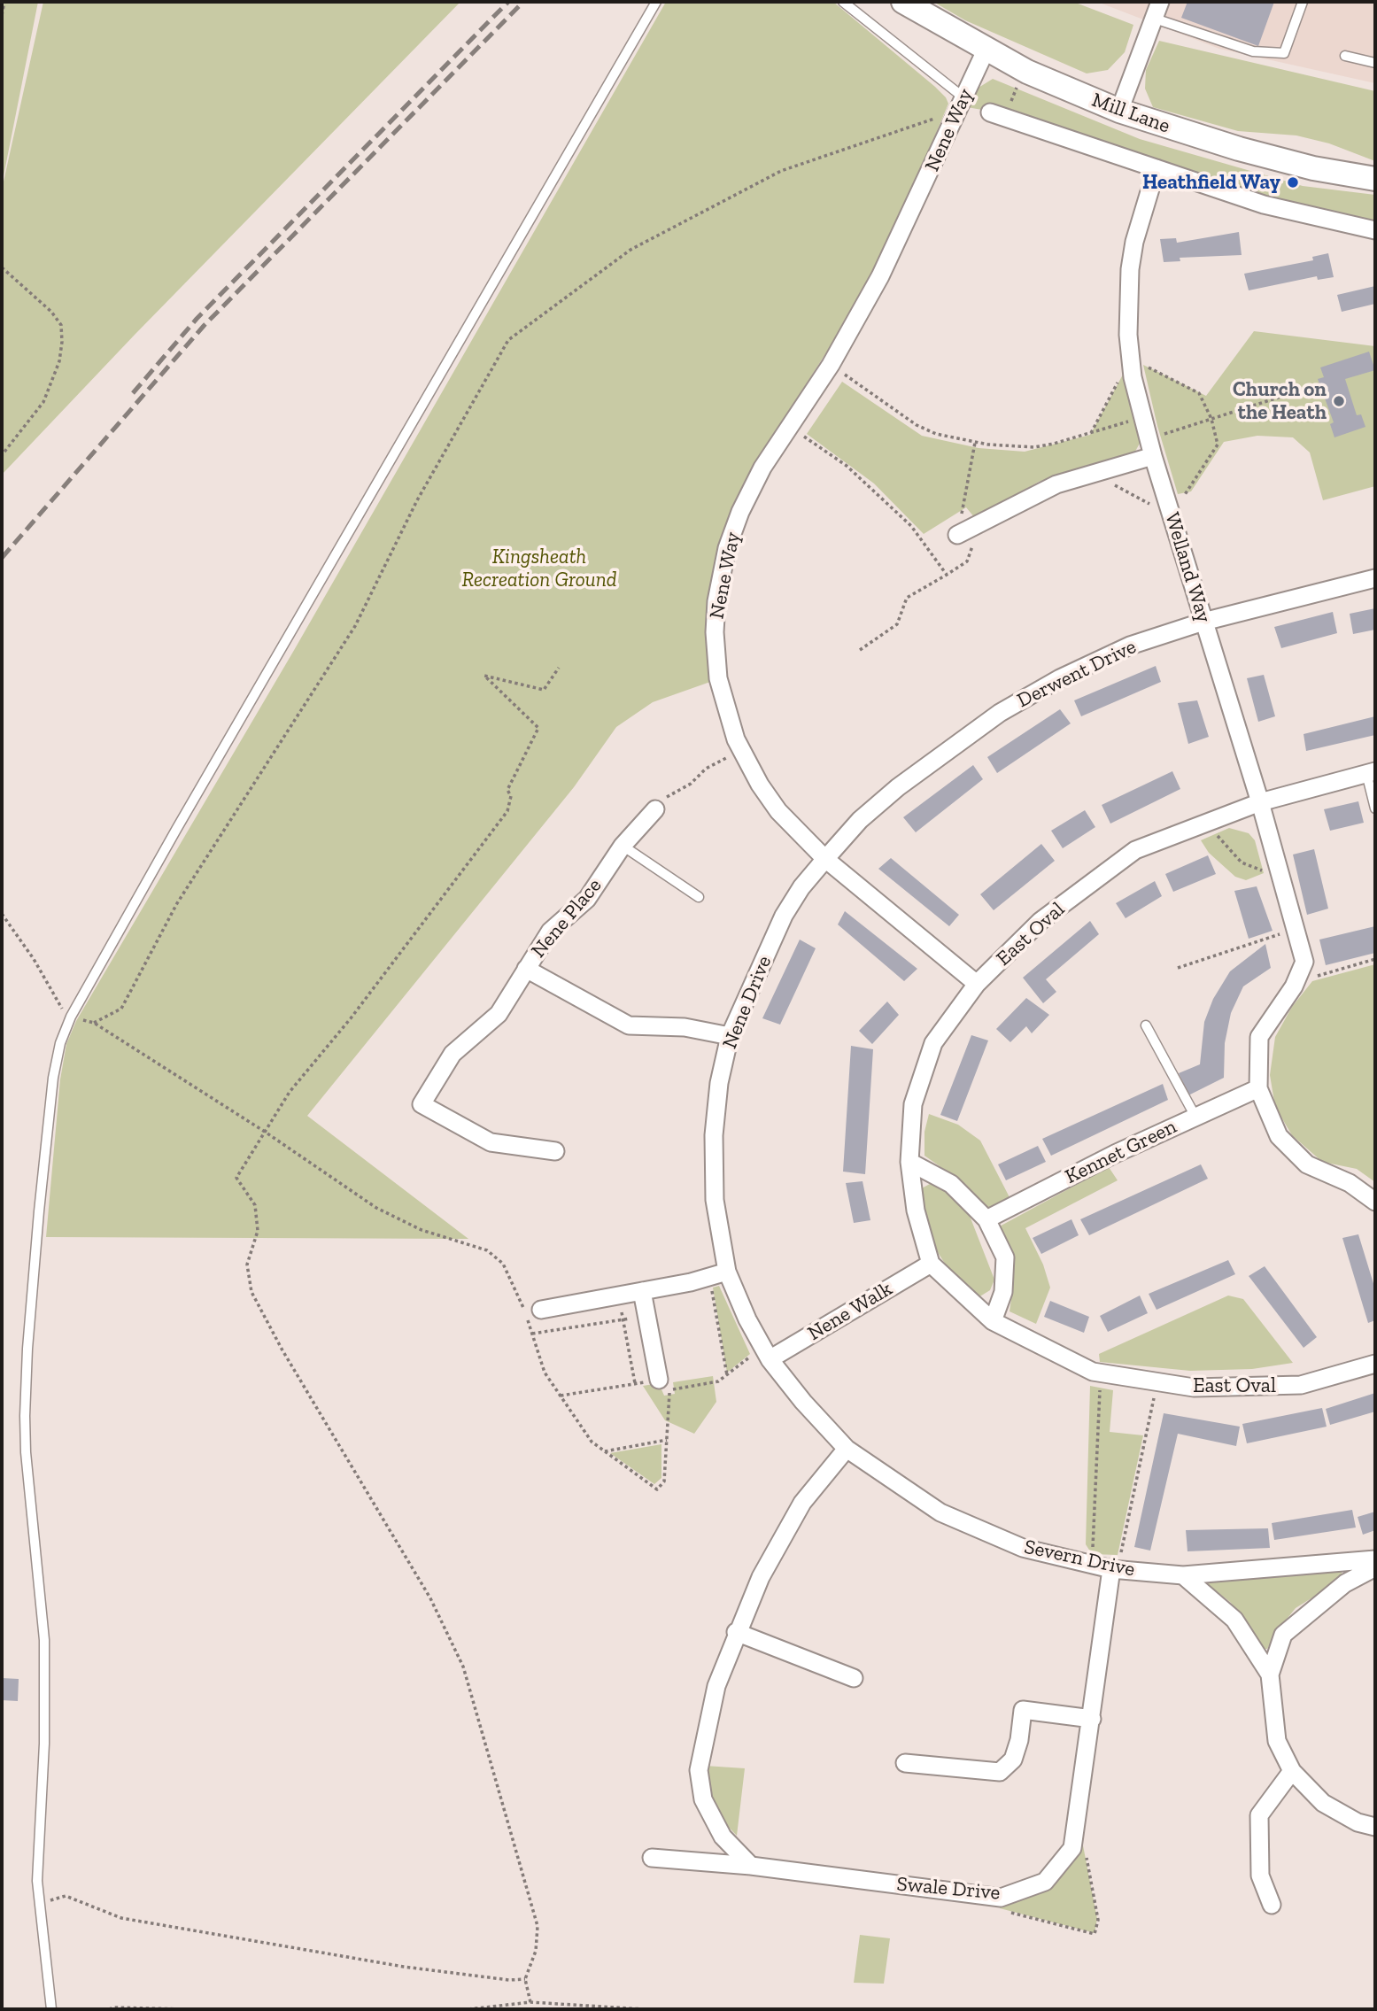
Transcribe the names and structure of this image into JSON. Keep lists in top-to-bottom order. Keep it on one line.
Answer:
{"streets":{"street":["Mill Lane","Nene Way","Welland Way","Derwent Drive","Nene Place","East Oval","Nene Drive","Kennet Green","Nene Walk","Severn Drive","Swale Drive"]},"crossings":[["Mill Lane","Nene Way"],["Nene Way","Derwent Drive"],["Nene Way","East Oval"],["Nene Way","Nene Drive"],["Welland Way","Derwent Drive"],["Welland Way","East Oval"],["Derwent Drive","Nene Drive"],["Nene Place","Nene Drive"],["East Oval","Nene Walk"],["Nene Drive","Nene Walk"],["Nene Drive","Severn Drive"],["Severn Drive","Swale Drive"]],"parks":["Kingsheath Recreation Ground"],"places":["Heathfield Way","Church on the Heath"]}
